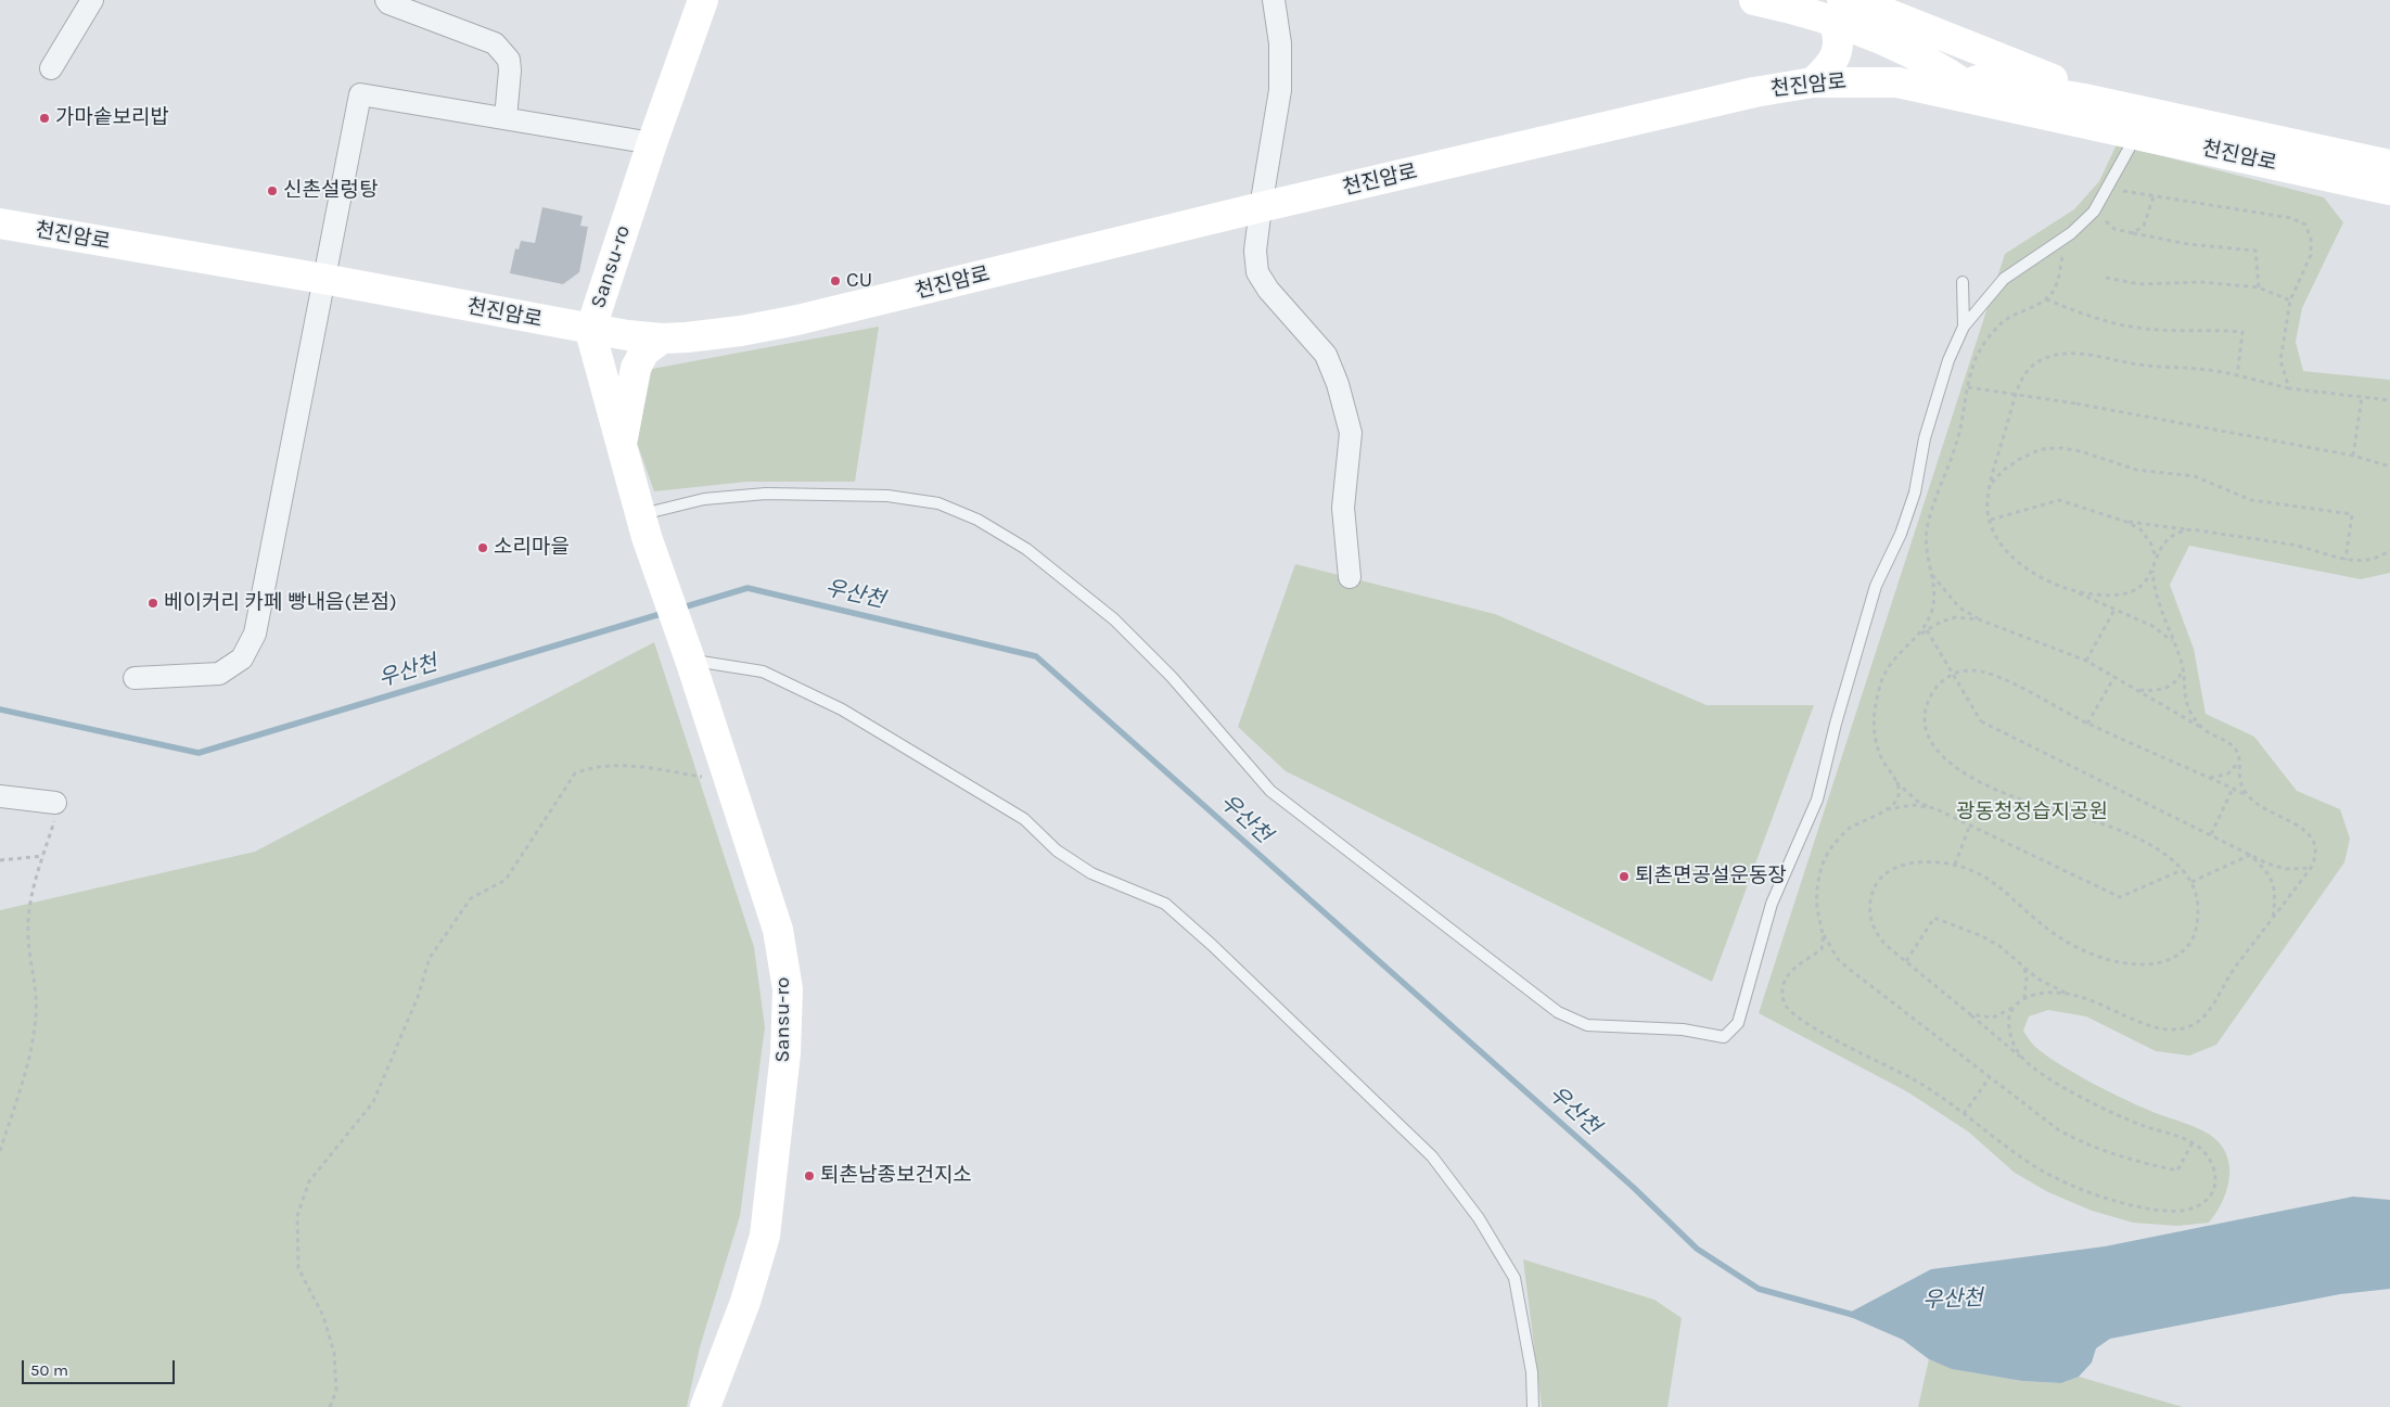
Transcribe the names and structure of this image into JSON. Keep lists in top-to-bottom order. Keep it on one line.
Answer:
{"streets":{"main road":["천진암로","Sansu-ro"]},"crossings":[["천진암로","Sansu-ro"]],"water":["우산천"],"parks":["광동청정습지공원"],"places":["가마솥보리밥","신촌설렁탕","CU","소리마을","베이커리 카페 빵내음(본점)","퇴촌면공설운동장","퇴촌남종보건지소"],"scale_bar":"50 m"}
